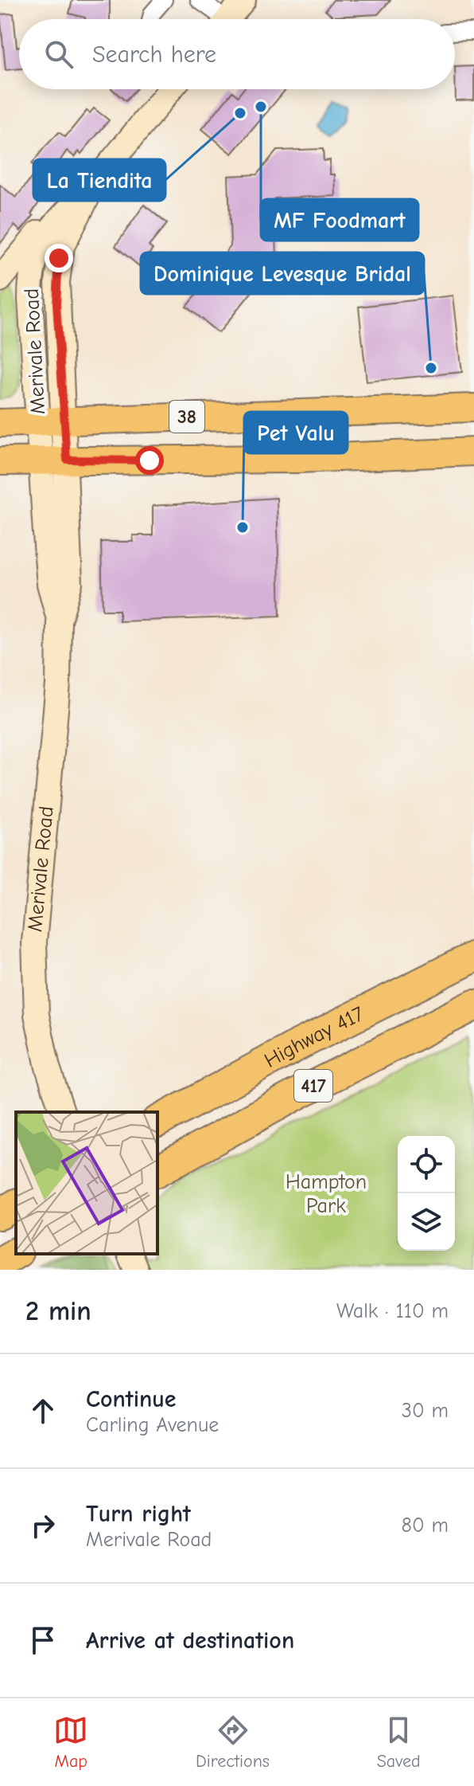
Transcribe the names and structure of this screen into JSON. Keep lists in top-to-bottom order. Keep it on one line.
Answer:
{"streets":{"highway":["Highway 417","417"],"main road":["Merivale Road","38"]},"crossings":[["Merivale Road","38"]],"parks":["Hampton Park"],"places":["MF Foodmart","La Tiendita","Dominique Levesque Bridal","Pet Valu"],"page":{"search":"Search here","heading":["2 min","Walk · 110 m"],"list":[["Continue","Carling Avenue","30 m"],["Turn right","Merivale Road","80 m"],"Arrive at destination"],"nav":["Map","Directions","Saved"]}}
